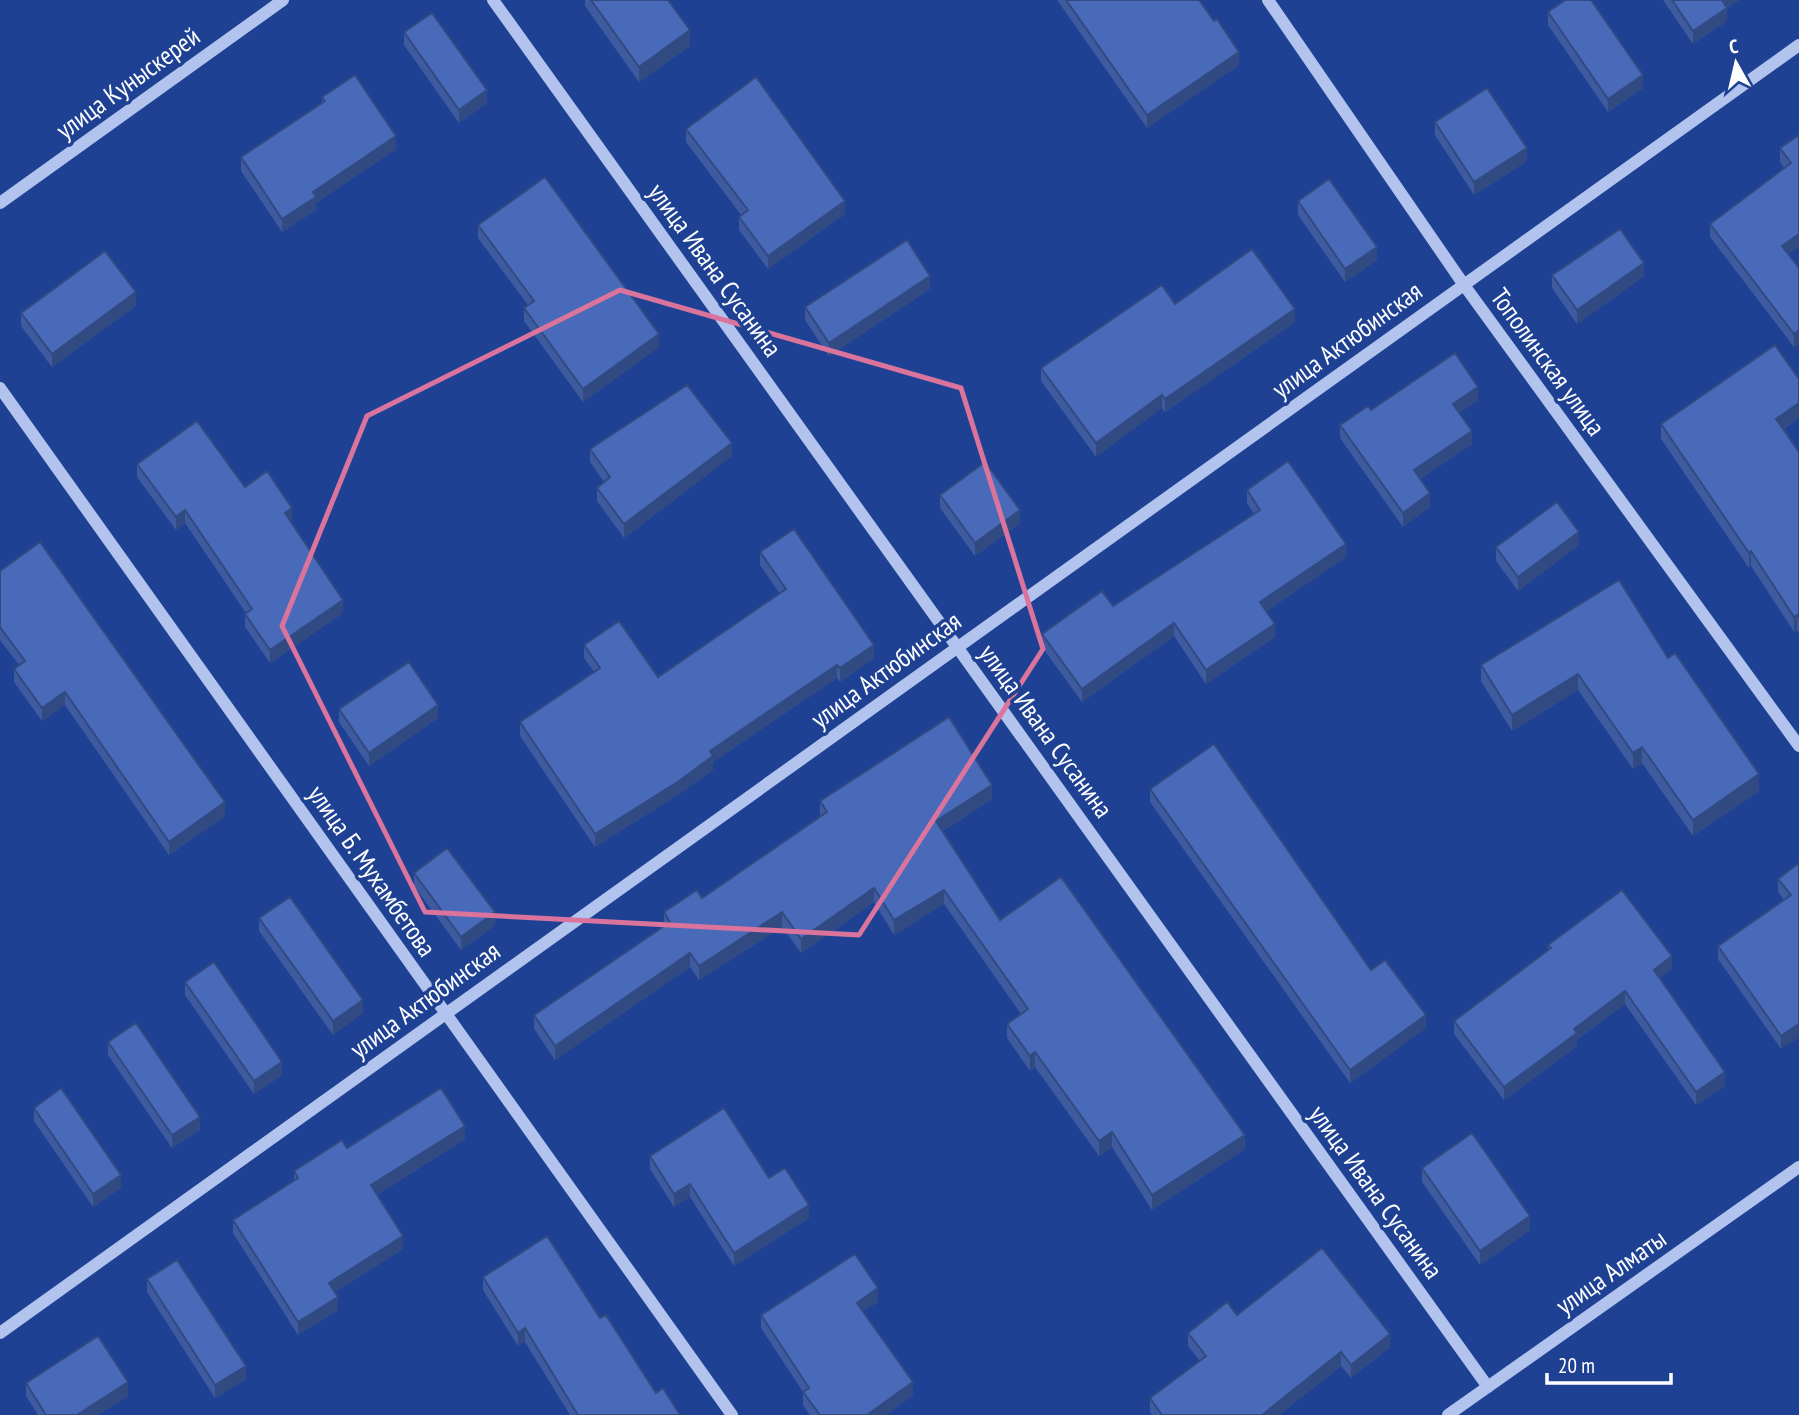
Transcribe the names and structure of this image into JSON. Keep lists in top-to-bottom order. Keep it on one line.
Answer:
{"streets":{"street":["улица Куныскерей","улица Ивана Сусанина","улица Актюбинская","Тополинская улица","улица Б. Мухамбетова","улица Алматы"]},"crossings":[["улица Ивана Сусанина","улица Актюбинская"],["улица Ивана Сусанина","улица Алматы"],["улица Актюбинская","Тополинская улица"],["улица Актюбинская","улица Б. Мухамбетова"]],"scale_bar":"20 m","north":"top"}
